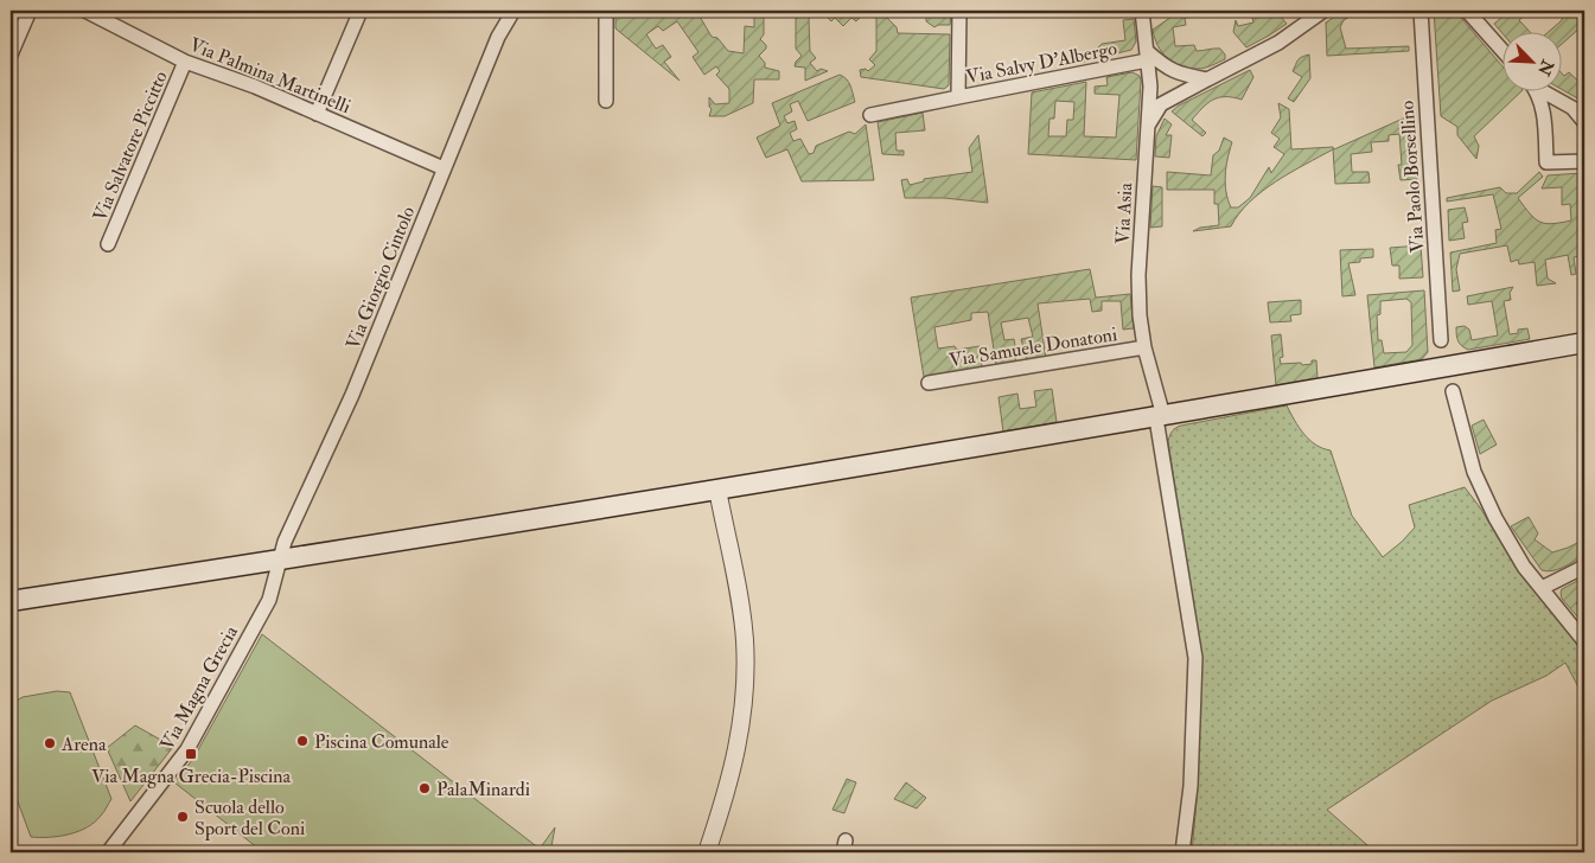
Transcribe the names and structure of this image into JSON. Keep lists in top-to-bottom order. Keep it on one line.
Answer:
{"streets":{"street":["Via Salvy D'Albergo","Via Palmina Martinelli","Via Salvatore Piccitto","Via Paolo Borsellino","Via Asia","Via Giorgio Cintolo","Via Samuele Donatoni","Via Magna Grecia"]},"crossings":[["Via Salvy D'Albergo","Via Asia"],["Via Palmina Martinelli","Via Salvatore Piccitto"],["Via Palmina Martinelli","Via Giorgio Cintolo"],["Via Asia","Via Samuele Donatoni"],["Via Giorgio Cintolo","Via Magna Grecia"]],"places":{"other":["Piscina Comunale","Arena","PalaMinardi","Scuola dello Sport del Coni"],"transit":["Via Magna Grecia-Piscina"]},"north":"bottom right"}
